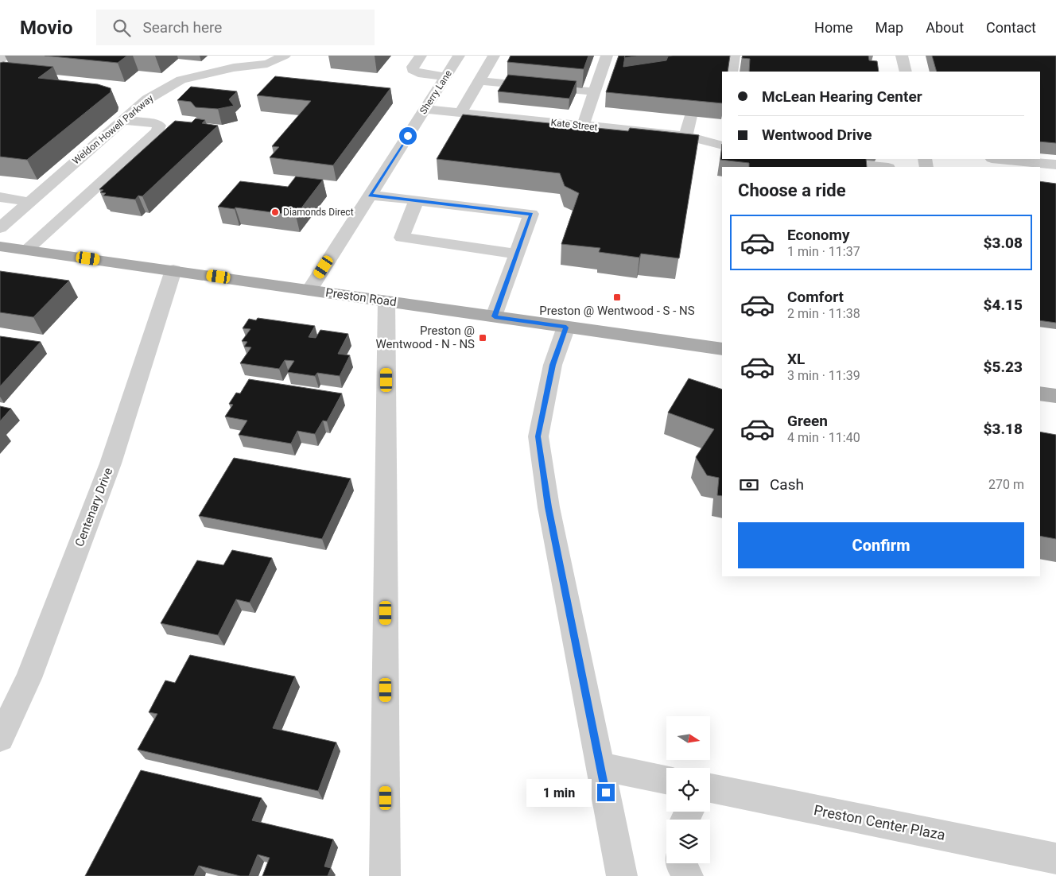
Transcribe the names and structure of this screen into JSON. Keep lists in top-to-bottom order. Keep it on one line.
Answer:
{"streets":{"main road":["Preston Road"],"street":["Sherry Lane","Kate Street","Weldon Howell Parkway","Centenary Drive","Preston Center Plaza"]},"crossings":[["Sherry Lane","Kate Street"],["Sherry Lane","Preston Road"],["Preston Road","Centenary Drive"]],"places":{"other":["Diamonds Direct"],"transit":["Preston @ Wentwood - S - NS","Preston @ Wentwood - N - NS"]},"north":"right","page":{"header":"Movio","search":"Search here","nav":["Home","Map","About","Contact"],"banner":["McLean Hearing Center","Wentwood Drive"],"heading":"Choose a ride","list":[{"name":"Economy","note":"1 min · 11:37","value":"$3.08"},{"name":"Comfort","note":"2 min · 11:38","value":"$4.15"},{"name":"XL","note":"3 min · 11:39","value":"$5.23"},{"name":"Green","note":"4 min · 11:40","value":"$3.18"}],"pay":["Cash","270 m"],"buttons":"Confirm","bubble":"1 min"}}
